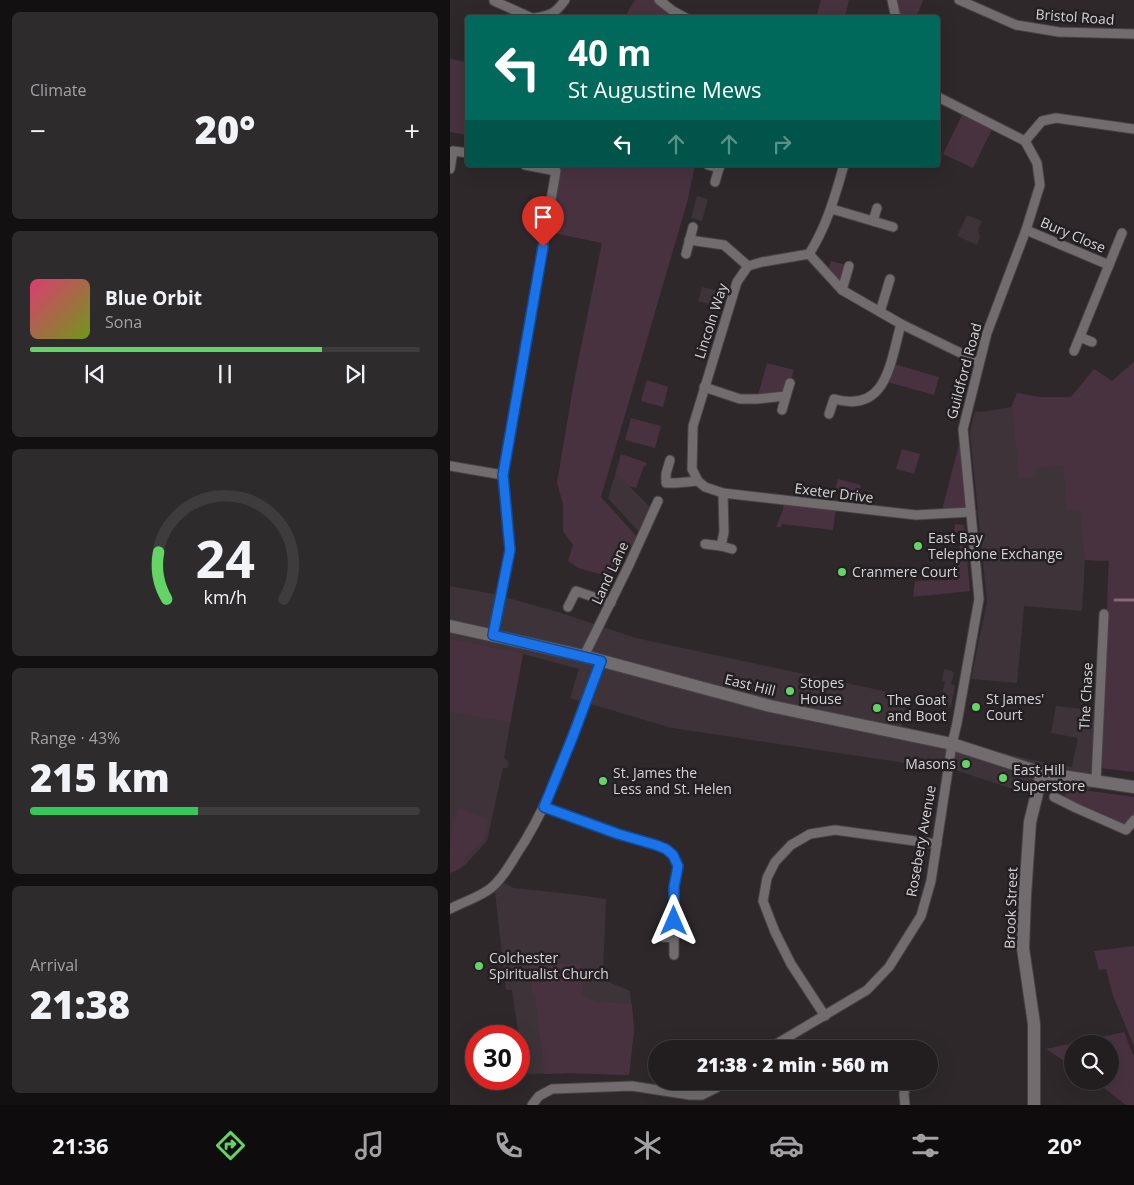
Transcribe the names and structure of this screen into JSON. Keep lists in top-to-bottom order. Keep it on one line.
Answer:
{"streets":{"street":["Bristol Road","Bury Close","Lincoln Way","Guildford Road","Exeter Drive","Land Lane","East Hill","The Chase","Rosebery Avenue","Brook Street"]},"crossings":[["Bury Close","Guildford Road"],["Lincoln Way","Exeter Drive"],["Guildford Road","Exeter Drive"],["Guildford Road","East Hill"],["Guildford Road","Rosebery Avenue"],["Land Lane","East Hill"],["East Hill","The Chase"],["East Hill","Rosebery Avenue"],["East Hill","Brook Street"]],"places":["East Bay Telephone Exchange","Cranmere Court","Stopes House","St James' Court","The Goat and Boot","Masons","East Hill Superstore","St. James the Less and St. Helen","Colchester Spiritualist Church"],"page":{"tile":["Climate",["Range · 43%","215 km"],["Arrival","21:38"]],"turn":["40 m","St Augustine Mews"],"heat":["−","20°","+"],"song":["Blue Orbit","Sona"],"limit":"30","trip":"21:38 · 2 min · 560 m","tabs":["21:36","20°"],"gauge":["24","km/h"]}}
